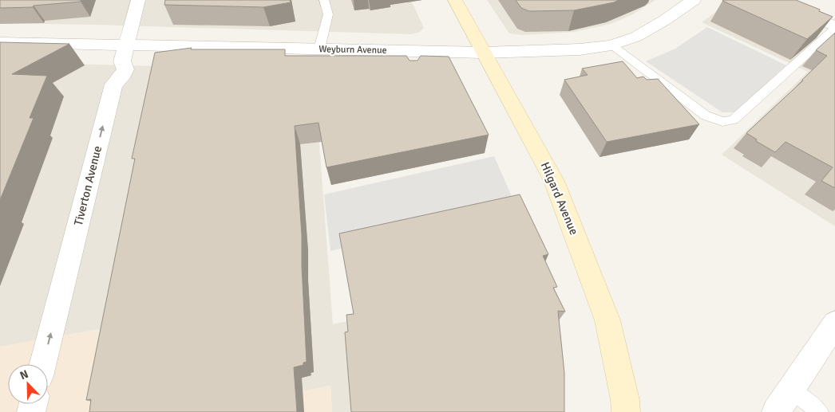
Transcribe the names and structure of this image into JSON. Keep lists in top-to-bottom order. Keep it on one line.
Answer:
{"streets":{"street":["Weyburn Avenue","Tiverton Avenue","Hilgard Avenue"]},"crossings":[["Weyburn Avenue","Tiverton Avenue"],["Weyburn Avenue","Hilgard Avenue"]],"one_way":["Tiverton Avenue"],"north":"top left"}
